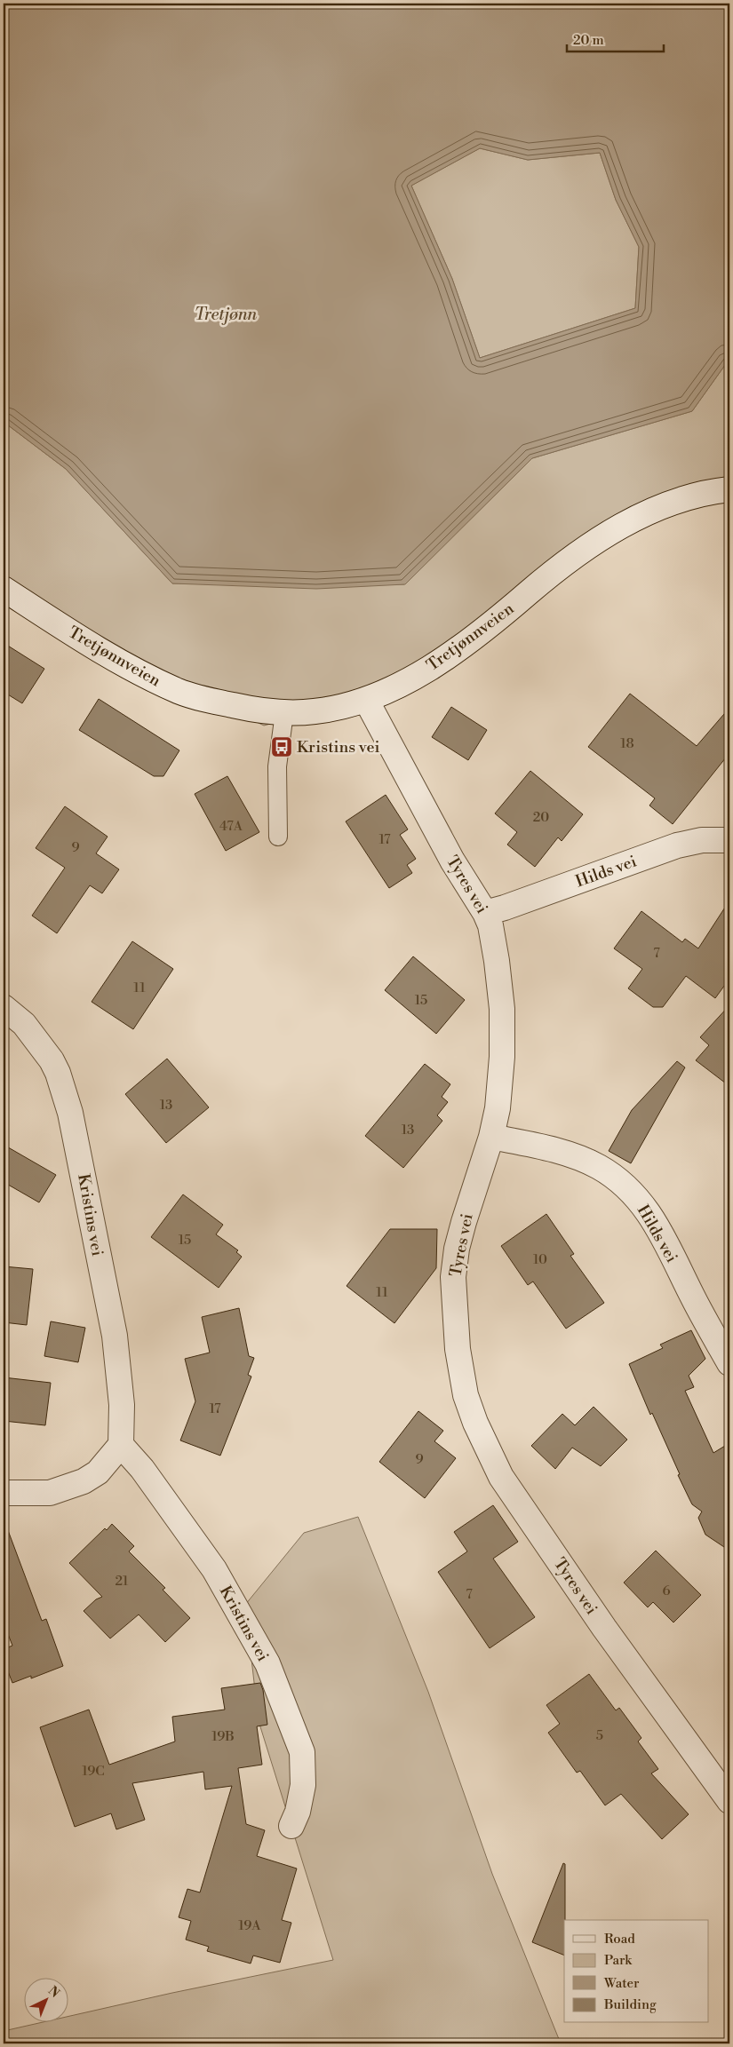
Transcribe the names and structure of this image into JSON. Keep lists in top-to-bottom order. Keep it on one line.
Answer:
{"streets":{"street":["Tretjønnveien","Hilds vei","Tyres vei","Kristins vei"]},"crossings":[["Tretjønnveien","Tyres vei"],["Hilds vei","Tyres vei"]],"water":["Tretjønn"],"places":{"bus stop":["Kristins vei"]},"house_numbers":["18","20","47A","17","9","7","11","15","13","13","15","10","11","17","9","21","6","7","5","19B","19C","19A"],"legend":["Road","Park","Water","Building"],"scale_bar":"20 m","north":"top right"}
